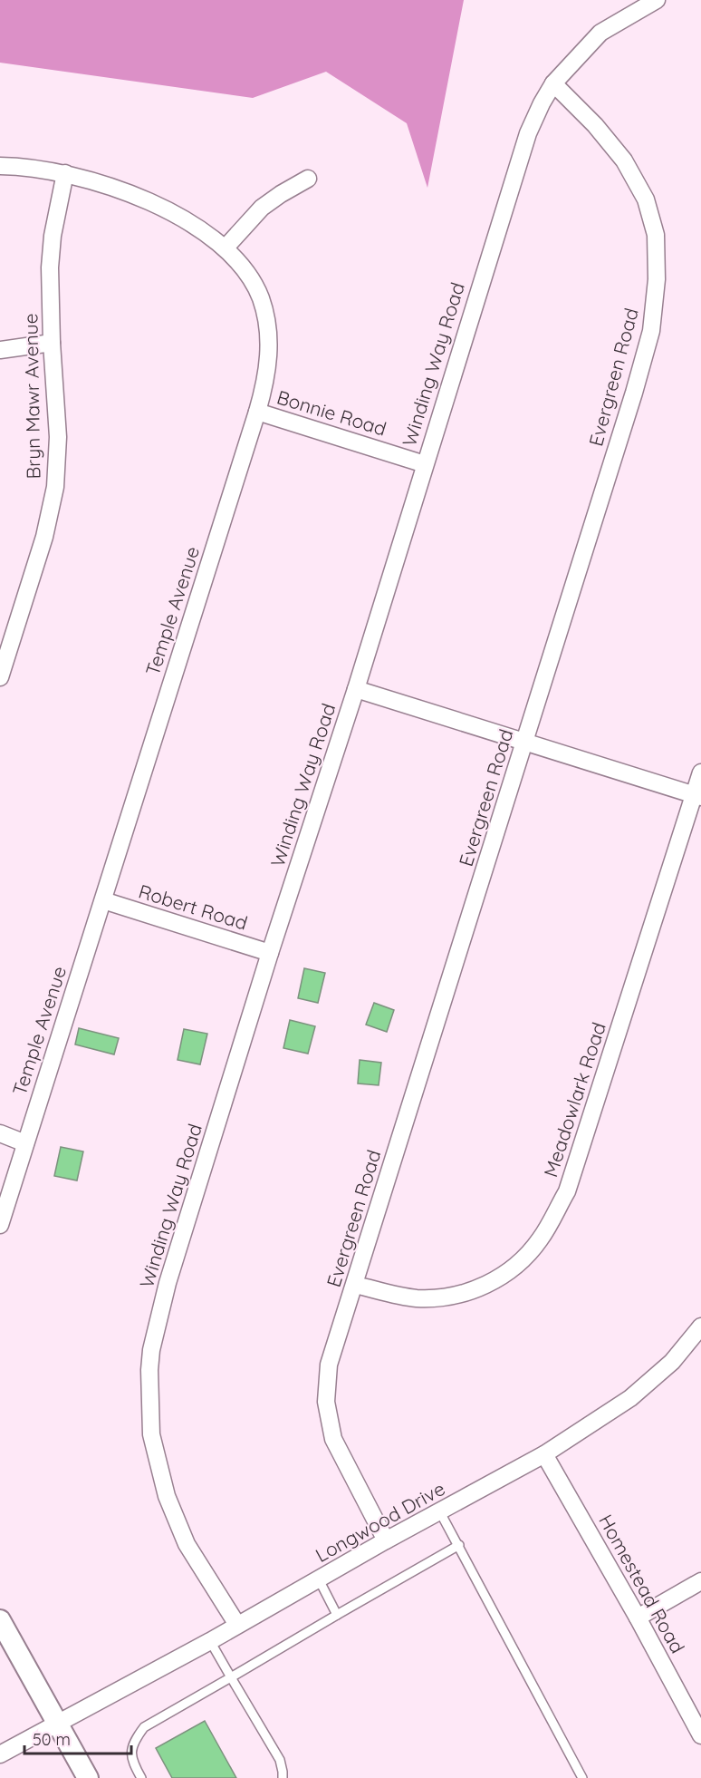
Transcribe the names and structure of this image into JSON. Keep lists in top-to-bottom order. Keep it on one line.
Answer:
{"streets":{"street":["Winding Way Road","Evergreen Road","Bryn Mawr Avenue","Bonnie Road","Temple Avenue","Robert Road","Meadowlark Road","Longwood Drive","Homestead Road"]},"crossings":[["Winding Way Road","Evergreen Road"],["Winding Way Road","Bonnie Road"],["Winding Way Road","Robert Road"],["Winding Way Road","Longwood Drive"],["Evergreen Road","Meadowlark Road"],["Evergreen Road","Longwood Drive"],["Bryn Mawr Avenue","Temple Avenue"],["Bonnie Road","Temple Avenue"],["Temple Avenue","Robert Road"],["Longwood Drive","Homestead Road"]],"scale_bar":"50 m"}
